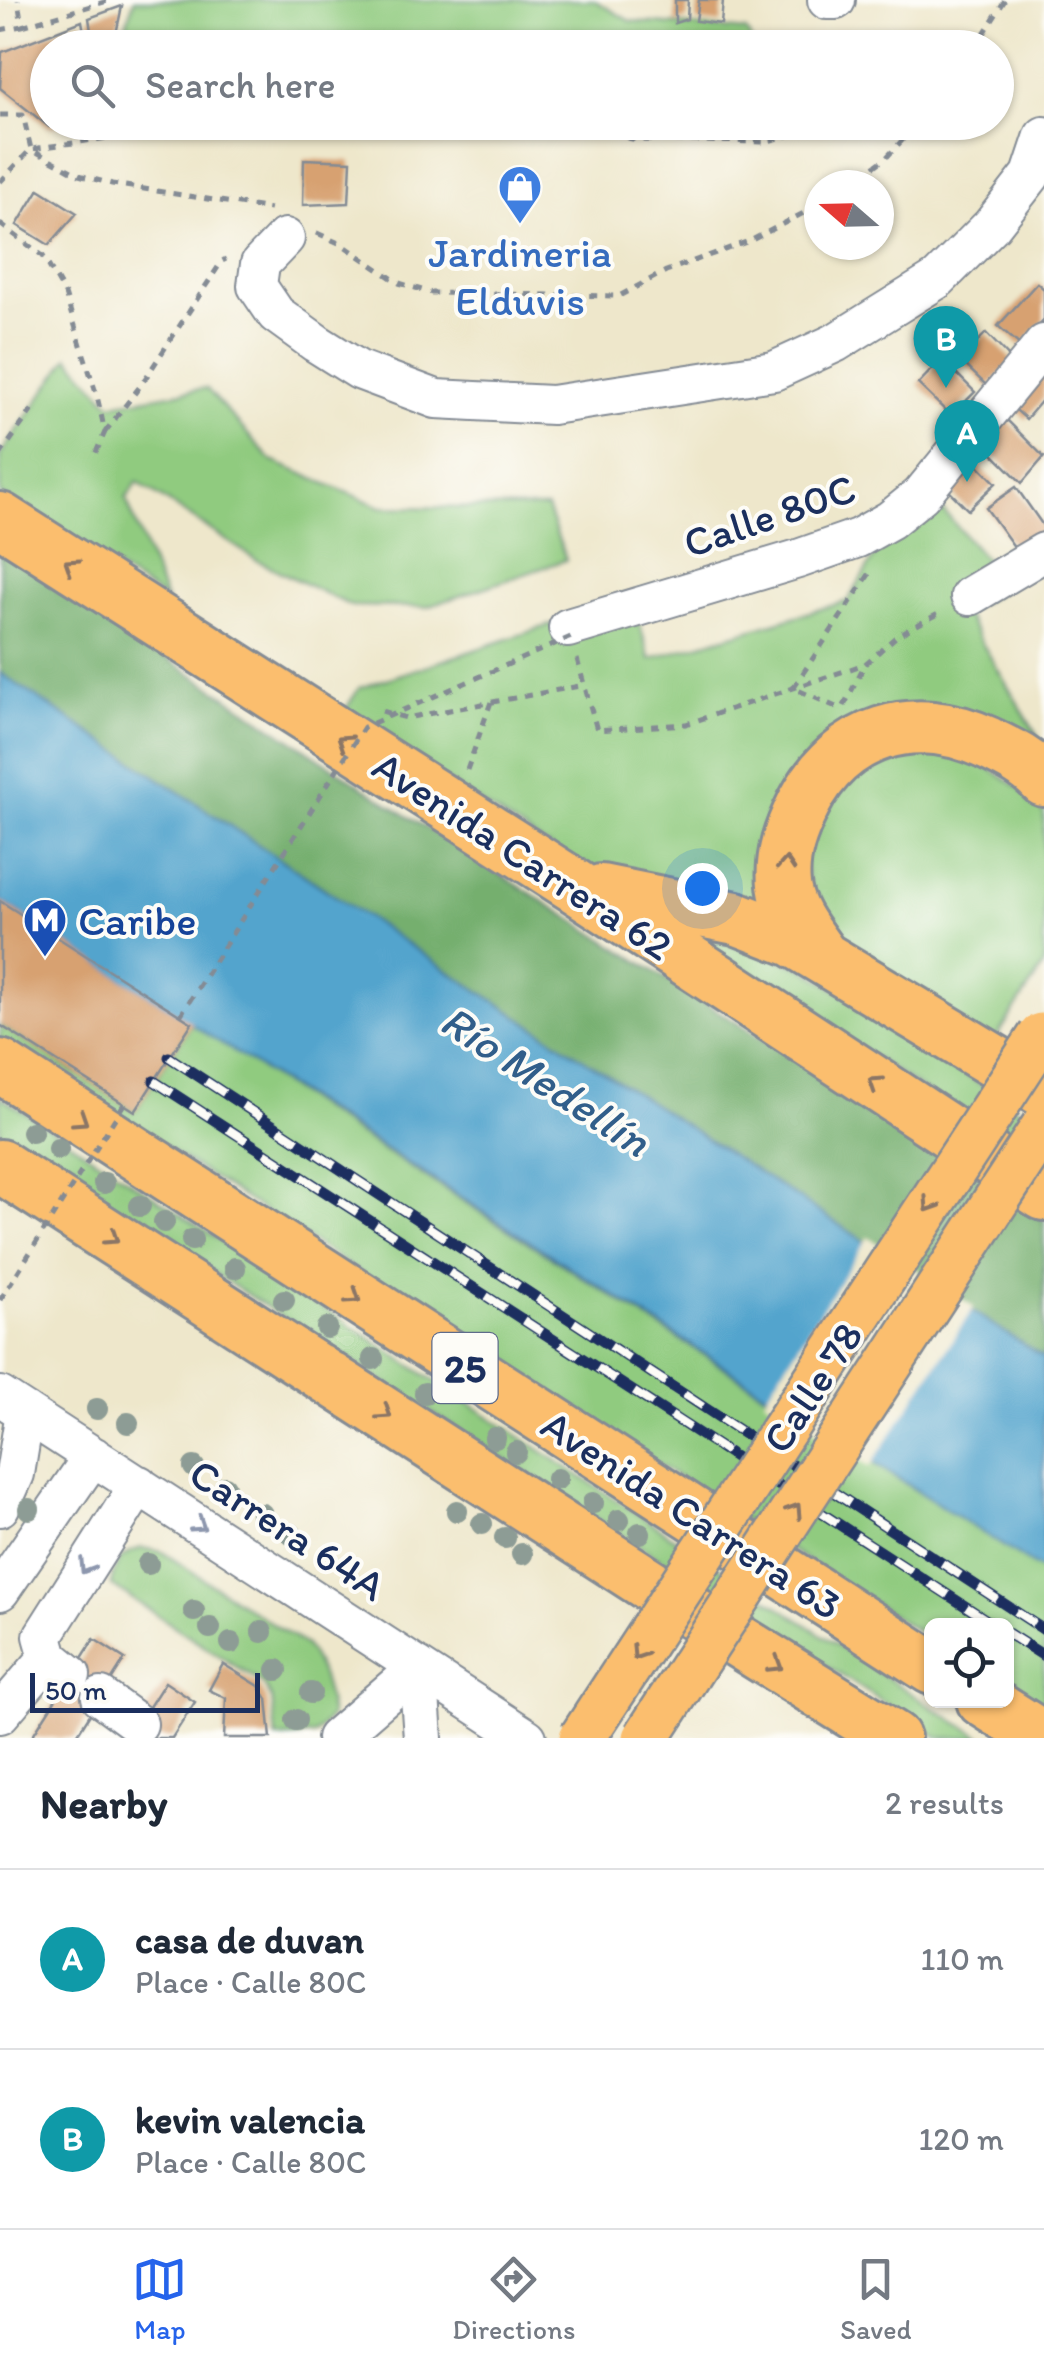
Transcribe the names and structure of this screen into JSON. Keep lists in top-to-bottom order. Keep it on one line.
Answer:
{"streets":{"highway":["Avenida Carrera 62","25","Avenida Carrera 63"],"main road":["Calle 78"],"street":["Calle 80C","Carrera 64A"]},"one_way":["Avenida Carrera 63","Carrera 64A"],"water":["Río Medellín"],"places":{"shop":["Jardineria Elduvis"],"metro station":["Caribe"]},"scale_bar":"50 m","north":"left","page":{"search":"Search here","pins":["B","A"],"scale":"50 m","heading":["Nearby","2 results"],"list":[{"mark":"A","name":"casa de duvan","note":"Place · Calle 80C","value":"110 m"},{"mark":"B","name":"kevin valencia","note":"Place · Calle 80C","value":"120 m"}],"nav":["Map","Directions","Saved"]}}
